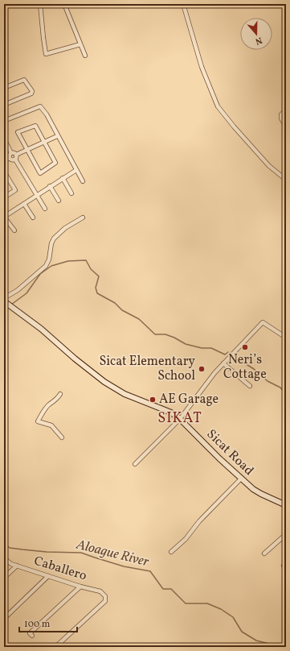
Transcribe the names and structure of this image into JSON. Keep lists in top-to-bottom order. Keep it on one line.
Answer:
{"streets":{"street":["Sicat Road","Caballero"]},"districts":["SIKAT"],"water":["Aloague River"],"places":["Neri’s Cottage","Sicat Elementary School","AE Garage"],"scale_bar":"100 m","north":"bottom"}
